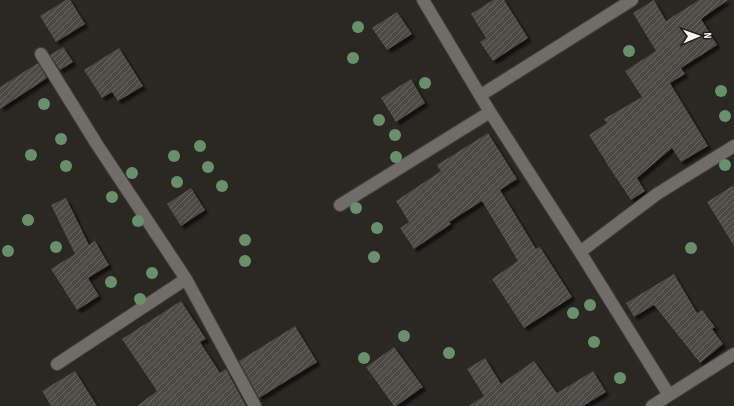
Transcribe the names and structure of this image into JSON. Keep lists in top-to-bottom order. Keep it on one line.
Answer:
{"north":"right"}
